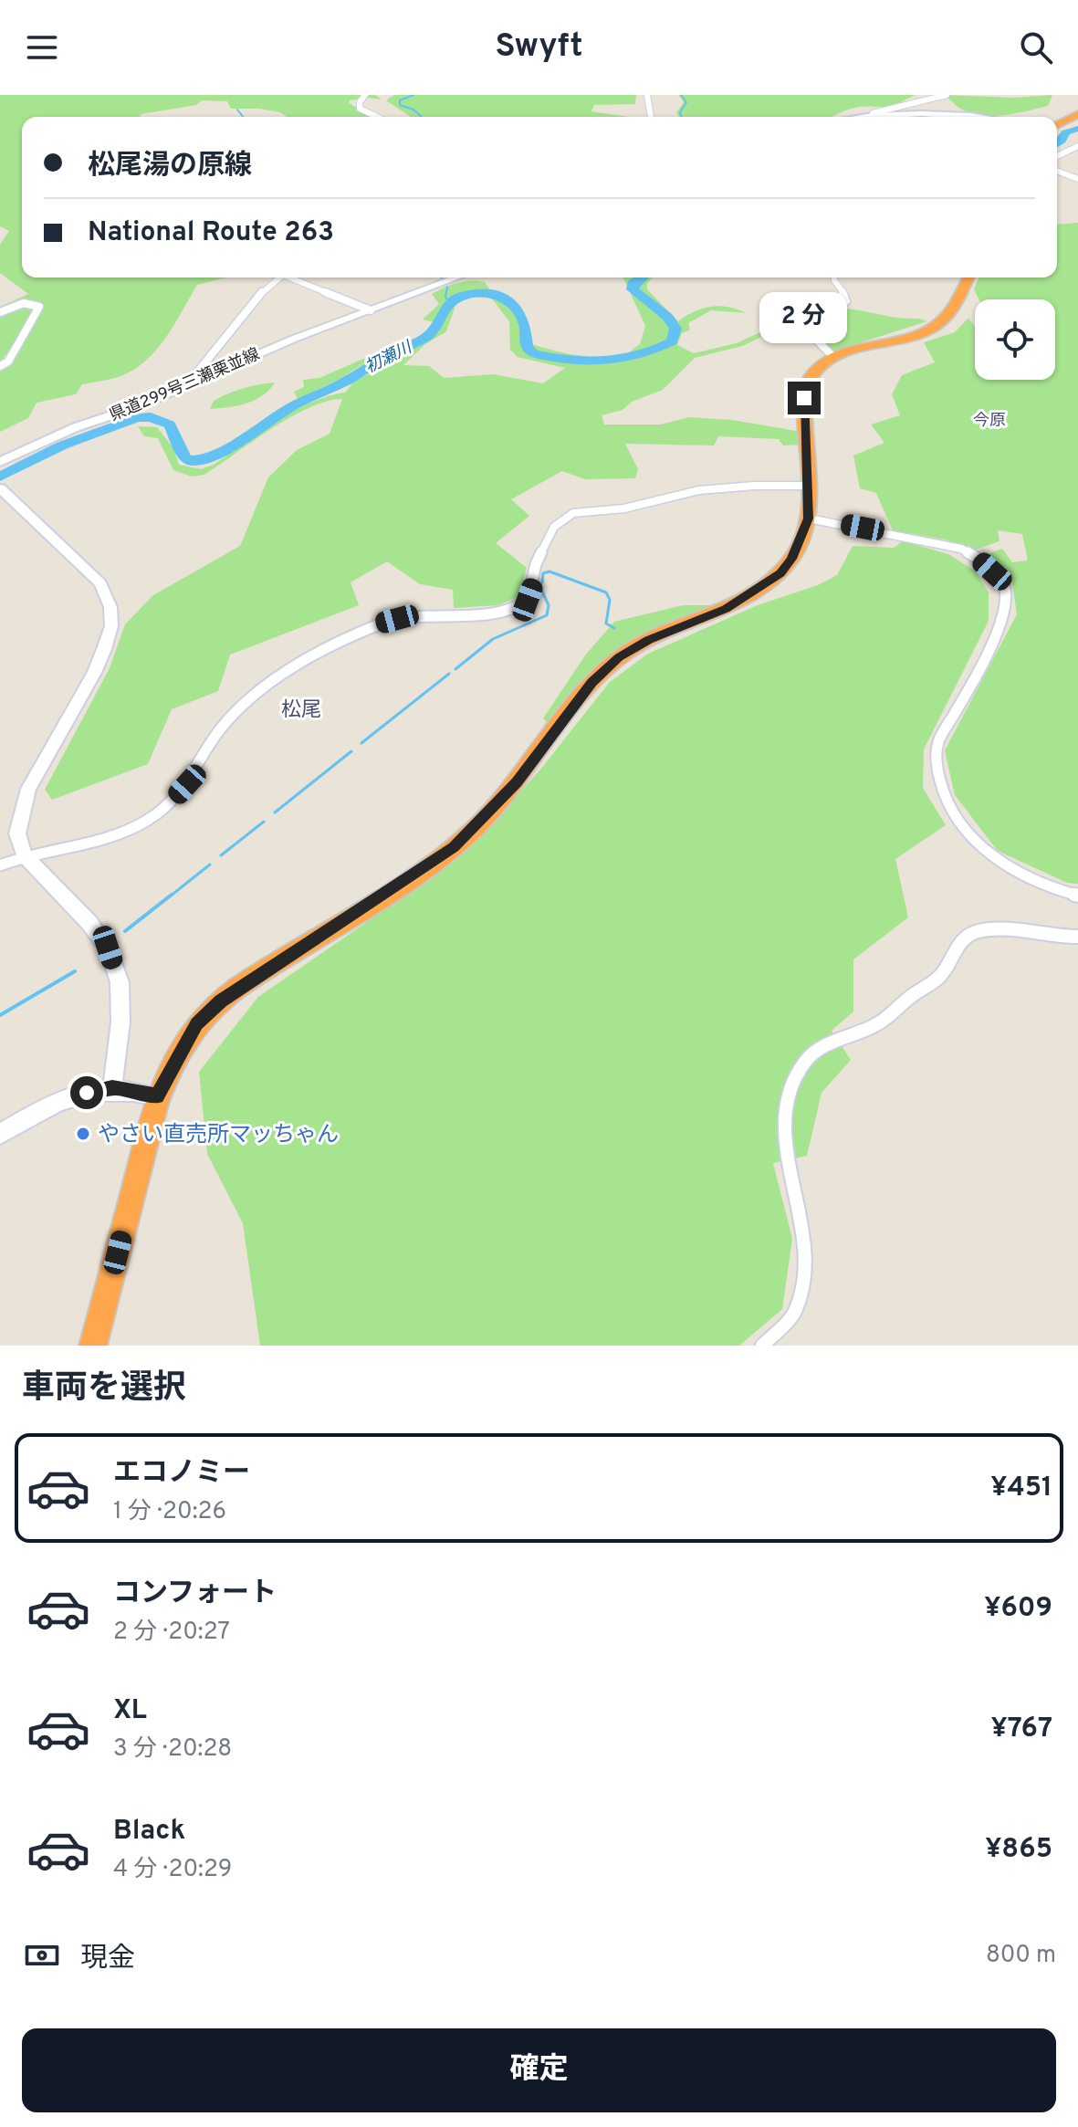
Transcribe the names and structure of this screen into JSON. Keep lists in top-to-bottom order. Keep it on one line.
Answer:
{"streets":{"main road":["県道299号三瀬栗並線"]},"districts":["今原","松尾"],"water":["初瀬川"],"places":["やさい直売所マッちゃん"],"page":{"header":"Swyft","banner":["松尾湯の原線","National Route 263"],"bubble":"2 分","heading":"車両を選択","list":[{"name":"エコノミー","note":"1 分 · 20:26","value":"¥451"},{"name":"コンフォート","note":"2 分 · 20:27","value":"¥609"},{"name":"XL","note":"3 分 · 20:28","value":"¥767"},{"name":"Black","note":"4 分 · 20:29","value":"¥865"}],"pay":["現金","800 m"],"buttons":"確定"}}
